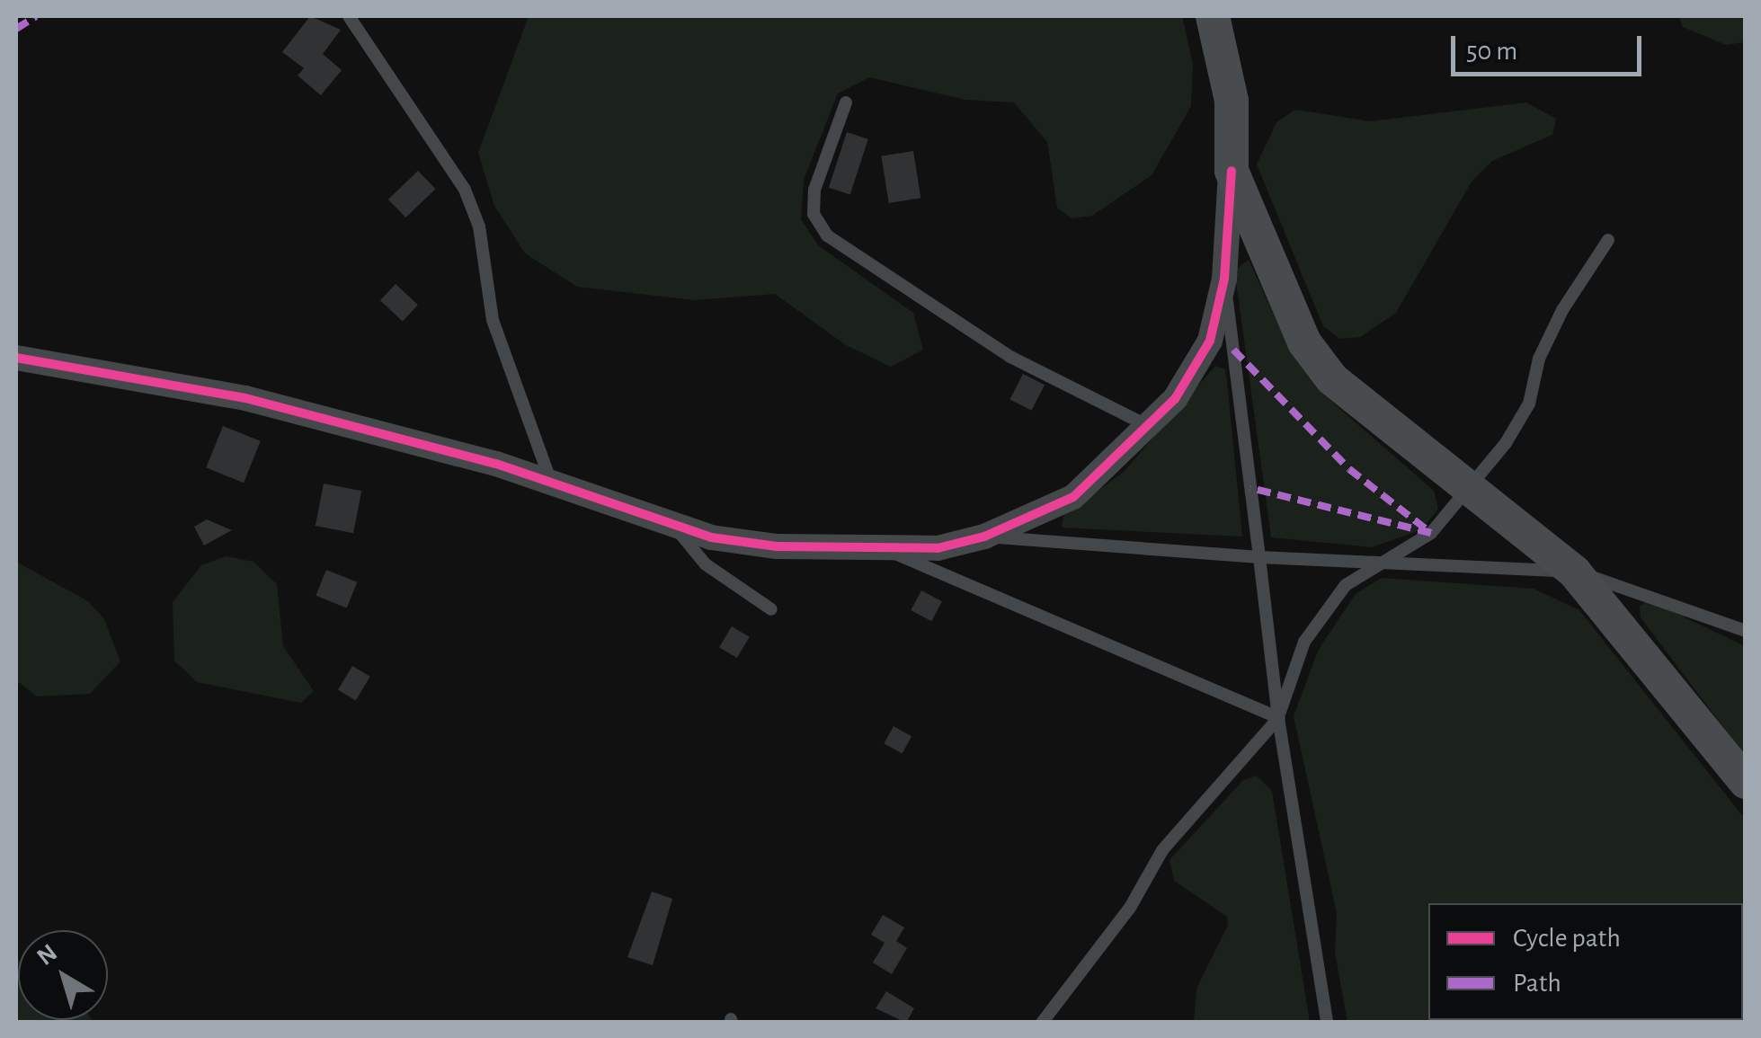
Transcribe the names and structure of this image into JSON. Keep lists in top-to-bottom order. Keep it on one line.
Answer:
{"legend":["Cycle path","Path"],"scale_bar":"50 m","north":"top left"}
